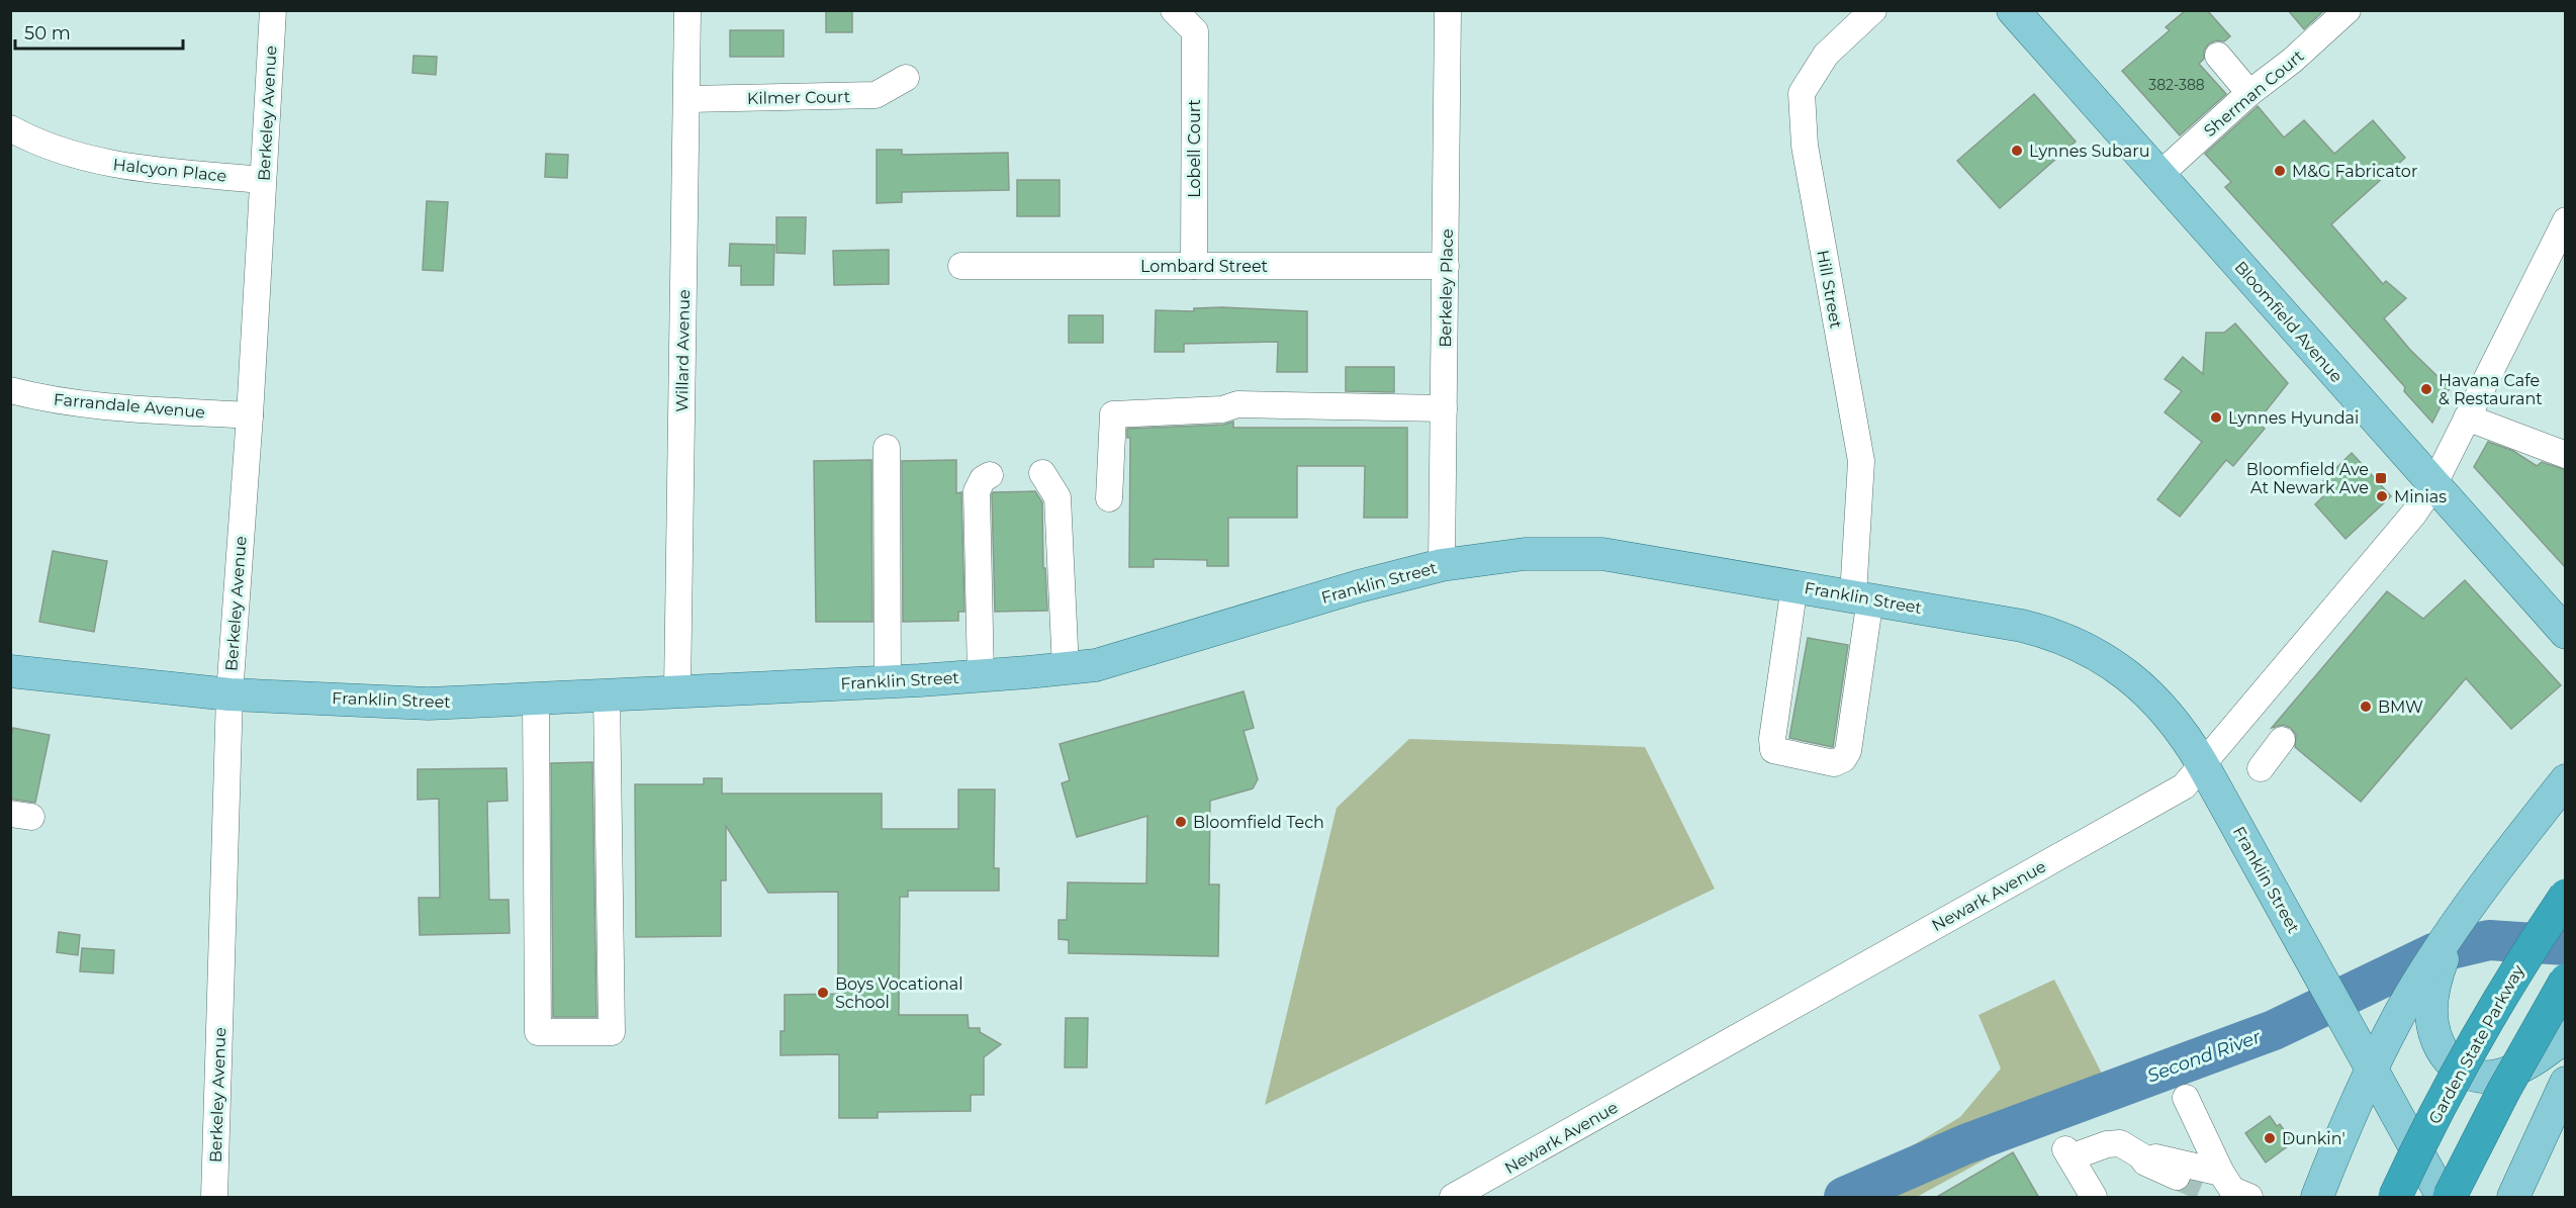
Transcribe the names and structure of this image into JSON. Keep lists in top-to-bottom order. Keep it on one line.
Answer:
{"streets":{"highway":["Garden State Parkway"],"main road":["Bloomfield Avenue","Franklin Street"],"street":["Sherman Court","Kilmer Court","Berkeley Avenue","Lobell Court","Halcyon Place","Lombard Street","Berkeley Place","Hill Street","Willard Avenue","Farrandale Avenue","Newark Avenue"]},"crossings":[["Sherman Court","Bloomfield Avenue"],["Kilmer Court","Willard Avenue"],["Berkeley Avenue","Halcyon Place"],["Berkeley Avenue","Farrandale Avenue"],["Berkeley Avenue","Franklin Street"],["Lobell Court","Lombard Street"],["Lombard Street","Berkeley Place"],["Berkeley Place","Franklin Street"],["Hill Street","Franklin Street"],["Bloomfield Avenue","Newark Avenue"],["Willard Avenue","Franklin Street"],["Franklin Street","Newark Avenue"]],"water":["Second River"],"places":{"other":["Lynnes Subaru","M&G Fabricator","Havana Cafe & Restaurant","Lynnes Hyundai","Minias","BMW","Bloomfield Tech","Boys Vocational School","Dunkin'"],"transit":["Bloomfield Ave At Newark Ave"]},"house_numbers":["382-388"],"scale_bar":"50 m"}
